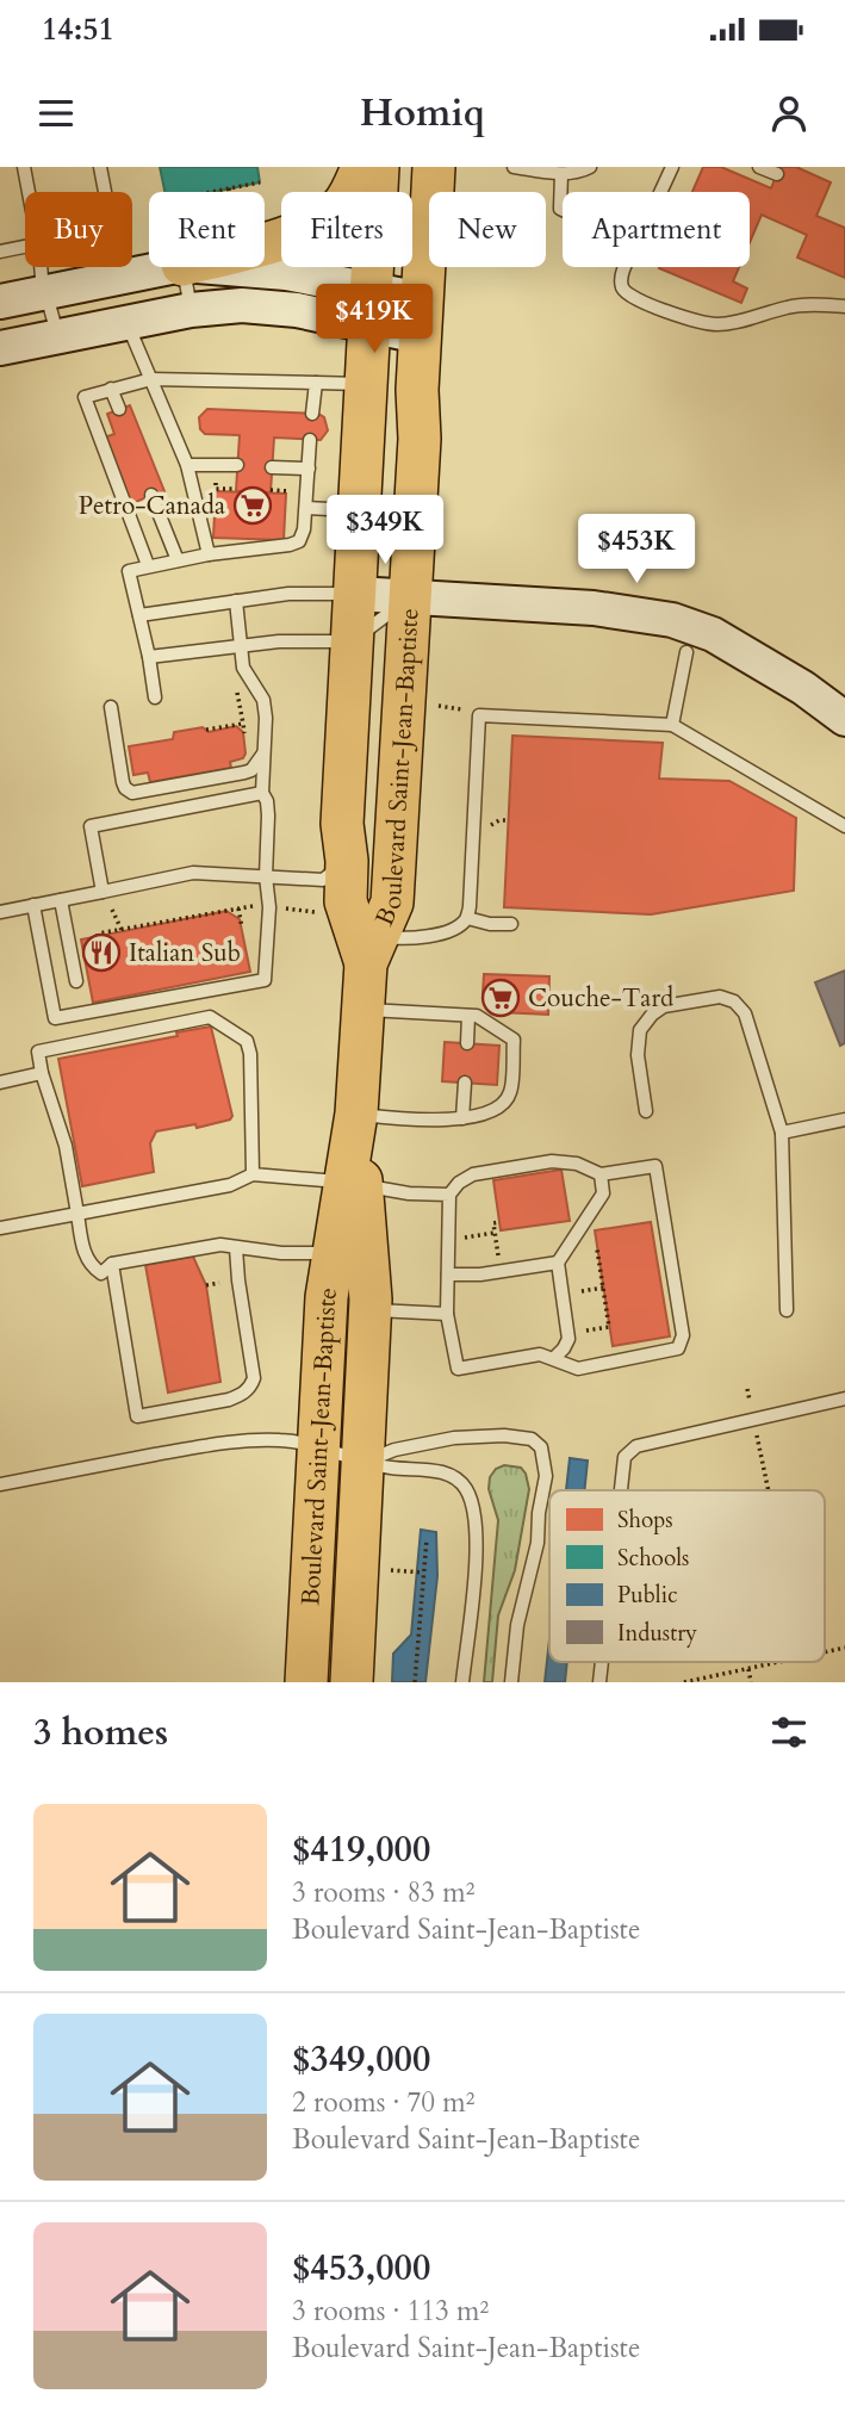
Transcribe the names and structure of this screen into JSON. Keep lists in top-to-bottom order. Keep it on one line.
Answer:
{"streets":{"highway":["Boulevard Saint-Jean-Baptiste"]},"places":{"supermarket":["Petro-Canada","Couche-Tard"],"restaurant":["Italian Sub"]},"legend":["Shops","Schools","Public","Industry"],"page":{"status":"14:51","header":"Homiq","chip":["Buy","Rent","Filters","New","Apartment"],"price":["$419K","$349K","$453K"],"heading":"3 homes","list":[{"name":"$419,000","note":"3 rooms · 83 m² · Boulevard Saint-Jean-Baptiste"},{"name":"$349,000","note":"2 rooms · 70 m² · Boulevard Saint-Jean-Baptiste"},{"name":"$453,000","note":"3 rooms · 113 m² · Boulevard Saint-Jean-Baptiste"}]}}
